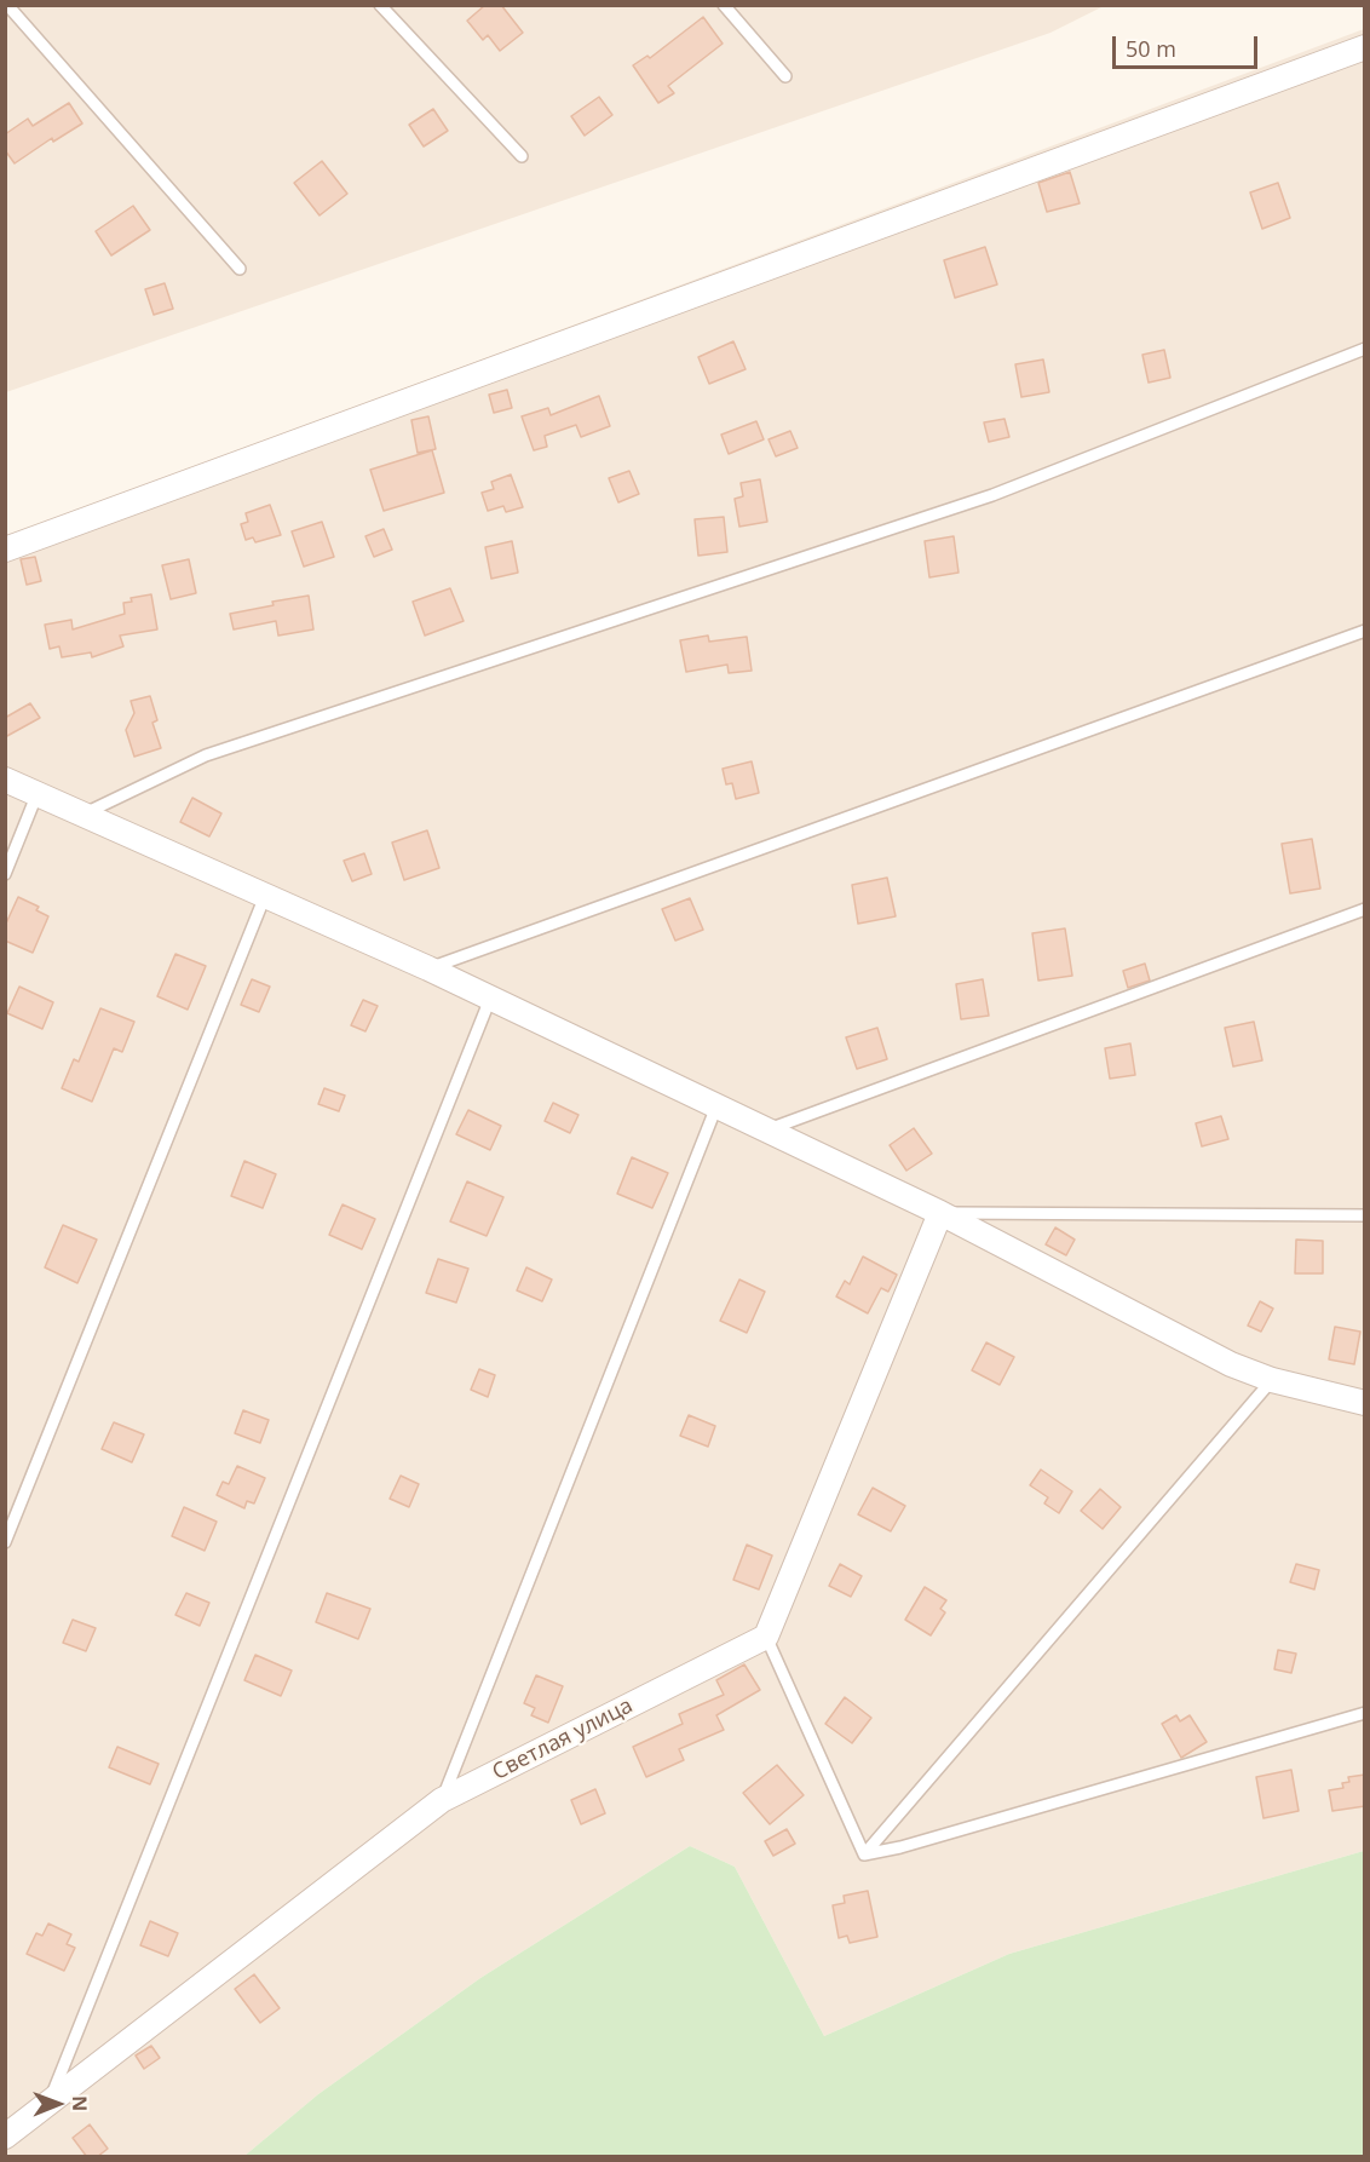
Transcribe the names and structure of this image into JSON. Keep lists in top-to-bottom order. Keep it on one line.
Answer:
{"streets":{"street":["Светлая улица"]},"scale_bar":"50 m","north":"right"}
